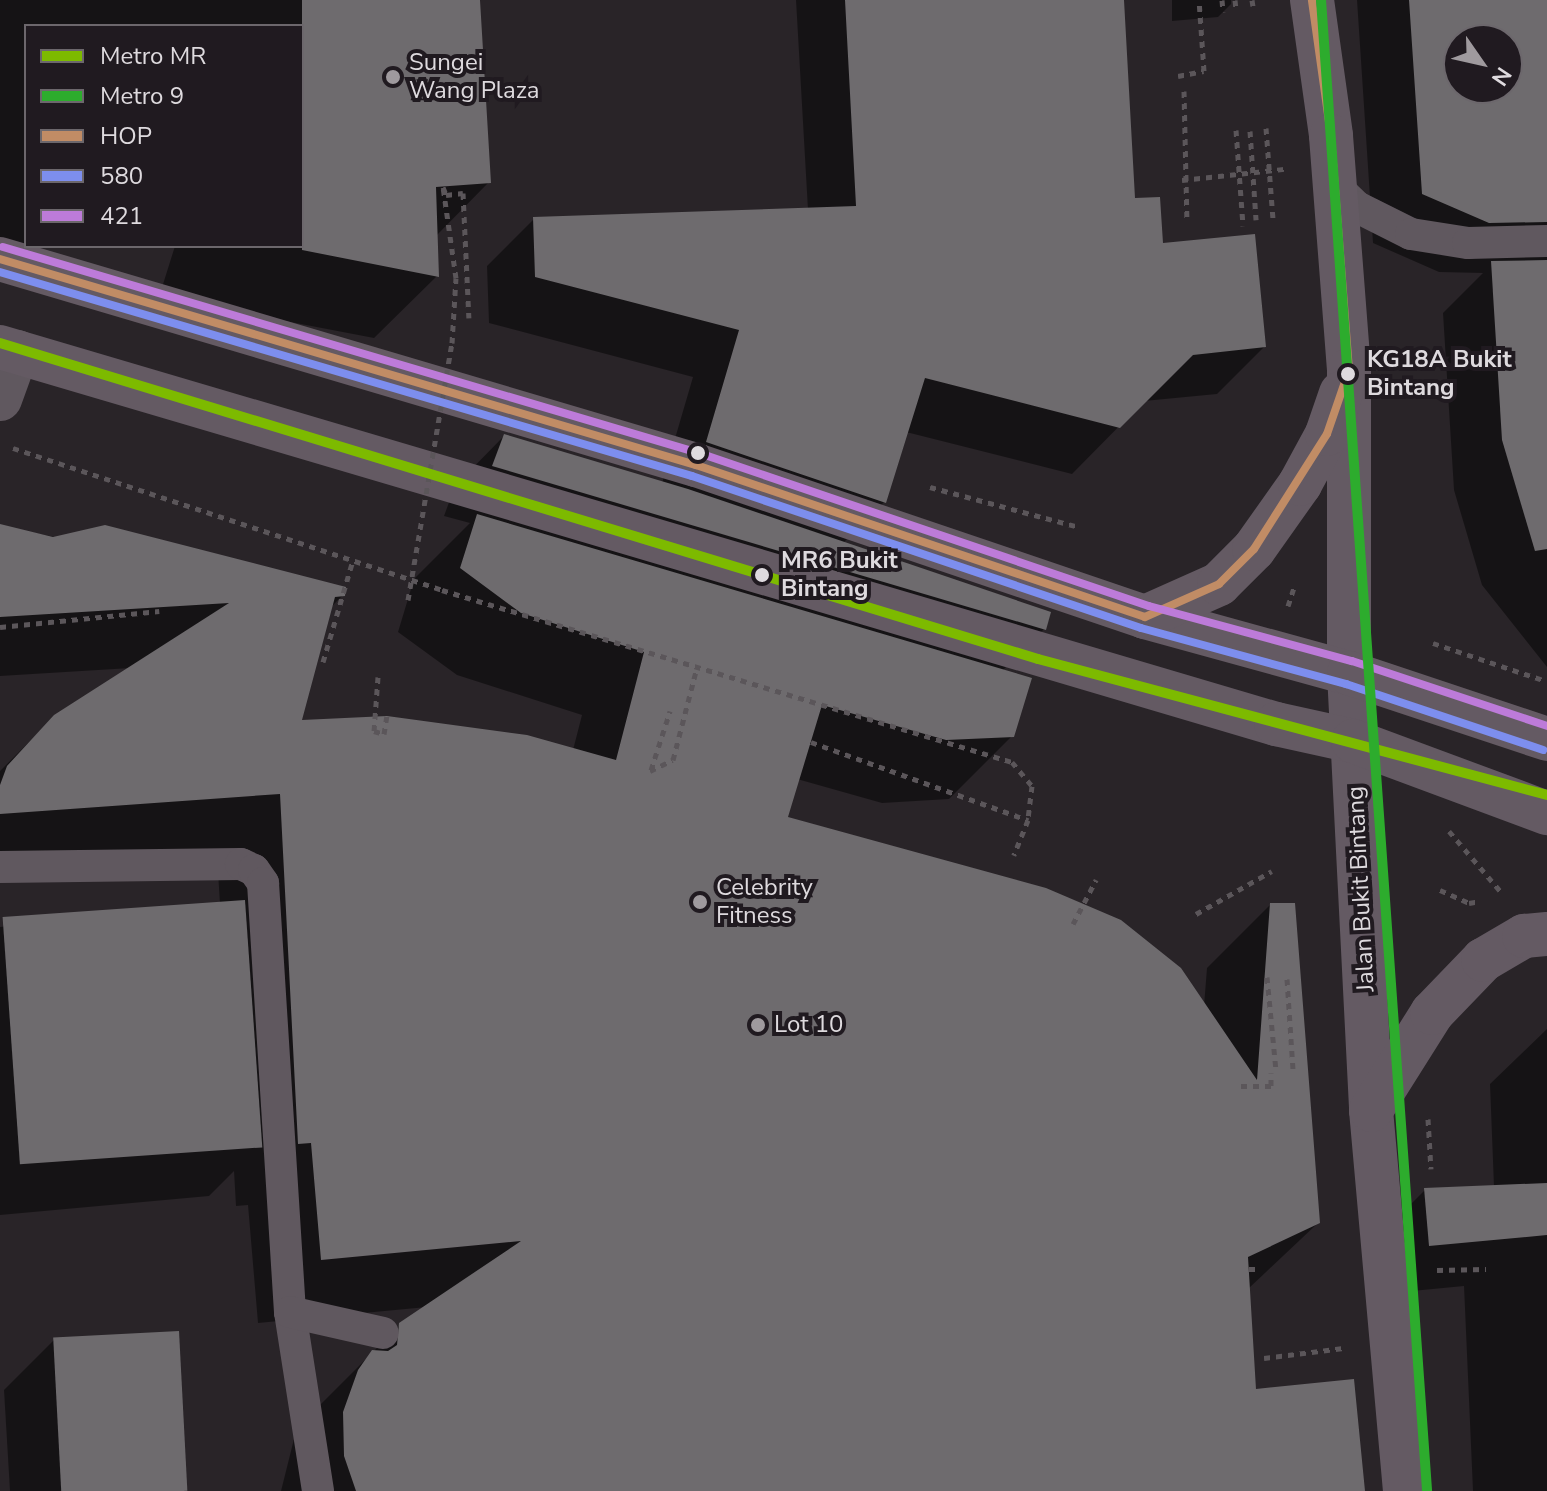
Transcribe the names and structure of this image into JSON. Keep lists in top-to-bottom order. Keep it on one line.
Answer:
{"streets":{"main road":["Jalan Bukit Bintang"]},"places":["Sungei Wang Plaza","KG18A Bukit Bintang","MR6 Bukit Bintang","Celebrity Fitness","Lot 10"],"lines":["metro line 9","transit line HOP","transit line 421","transit line 580","metro line MR"],"legend":["Metro MR","Metro 9","HOP","580","421"],"north":"bottom right"}
